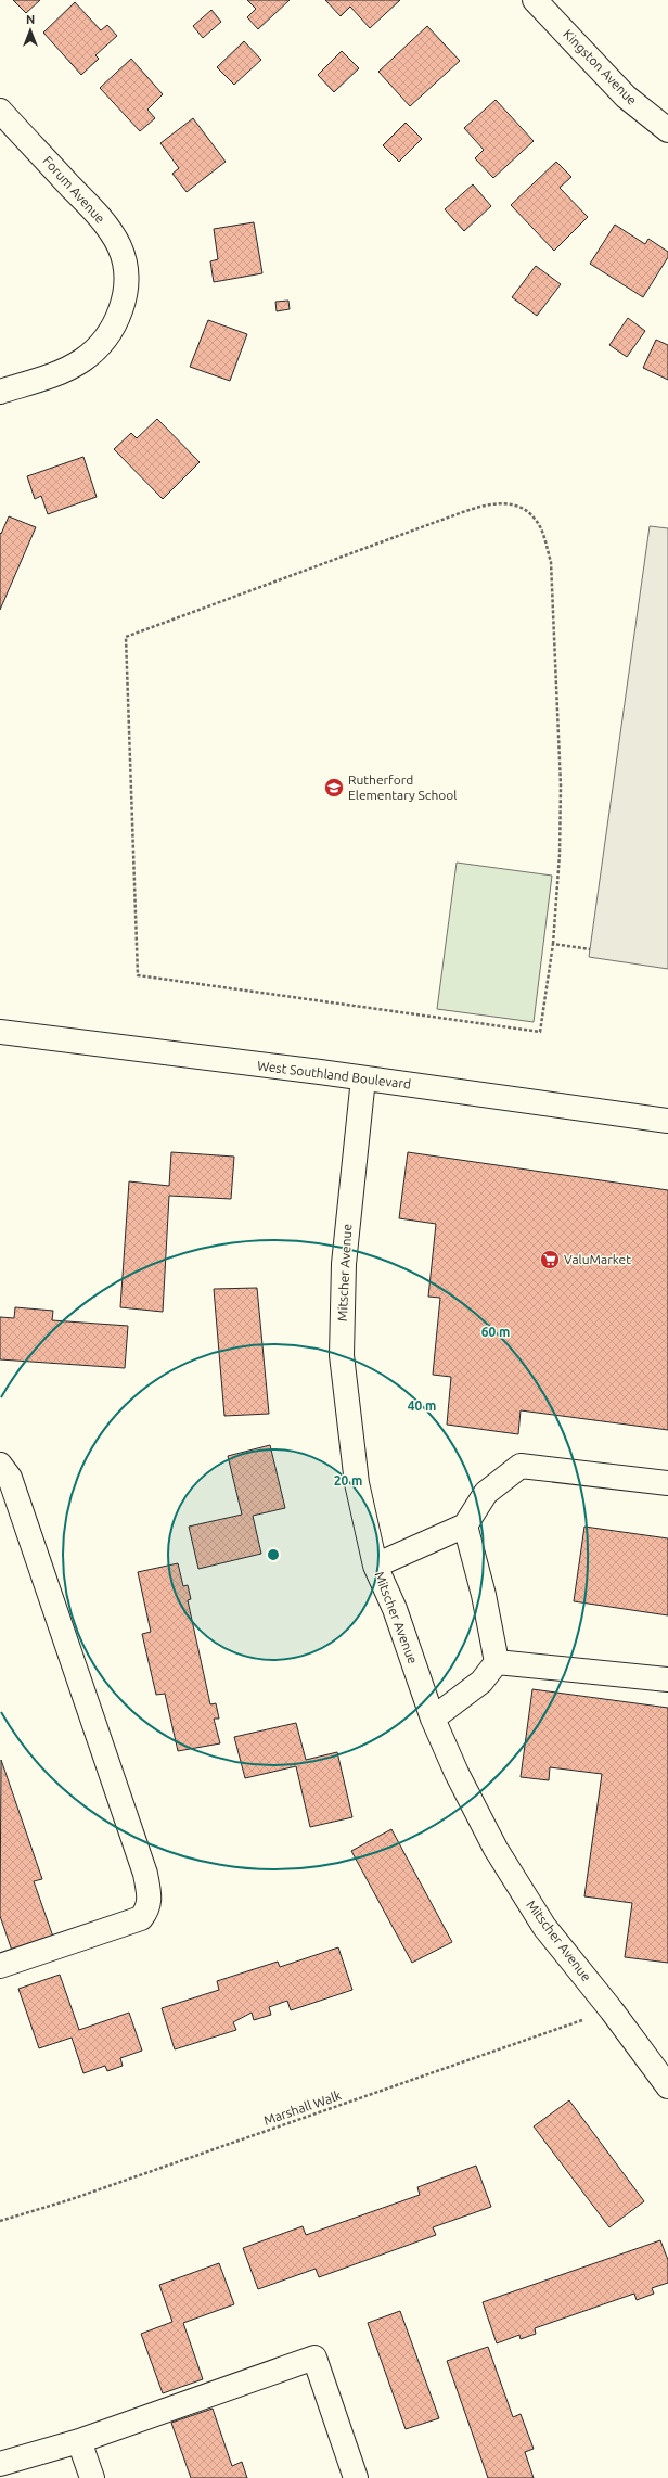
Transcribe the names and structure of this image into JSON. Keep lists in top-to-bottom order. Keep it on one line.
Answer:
{"streets":{"street":["Kingston Avenue","Forum Avenue","West Southland Boulevard","Mitscher Avenue"],"path":["Marshall Walk"]},"crossings":[["West Southland Boulevard","Mitscher Avenue"],["Mitscher Avenue","Marshall Walk"]],"places":{"school or university":["Rutherford Elementary School"],"supermarket":["ValuMarket"]},"north":"top","rings":["60 m","40 m","20 m"]}
